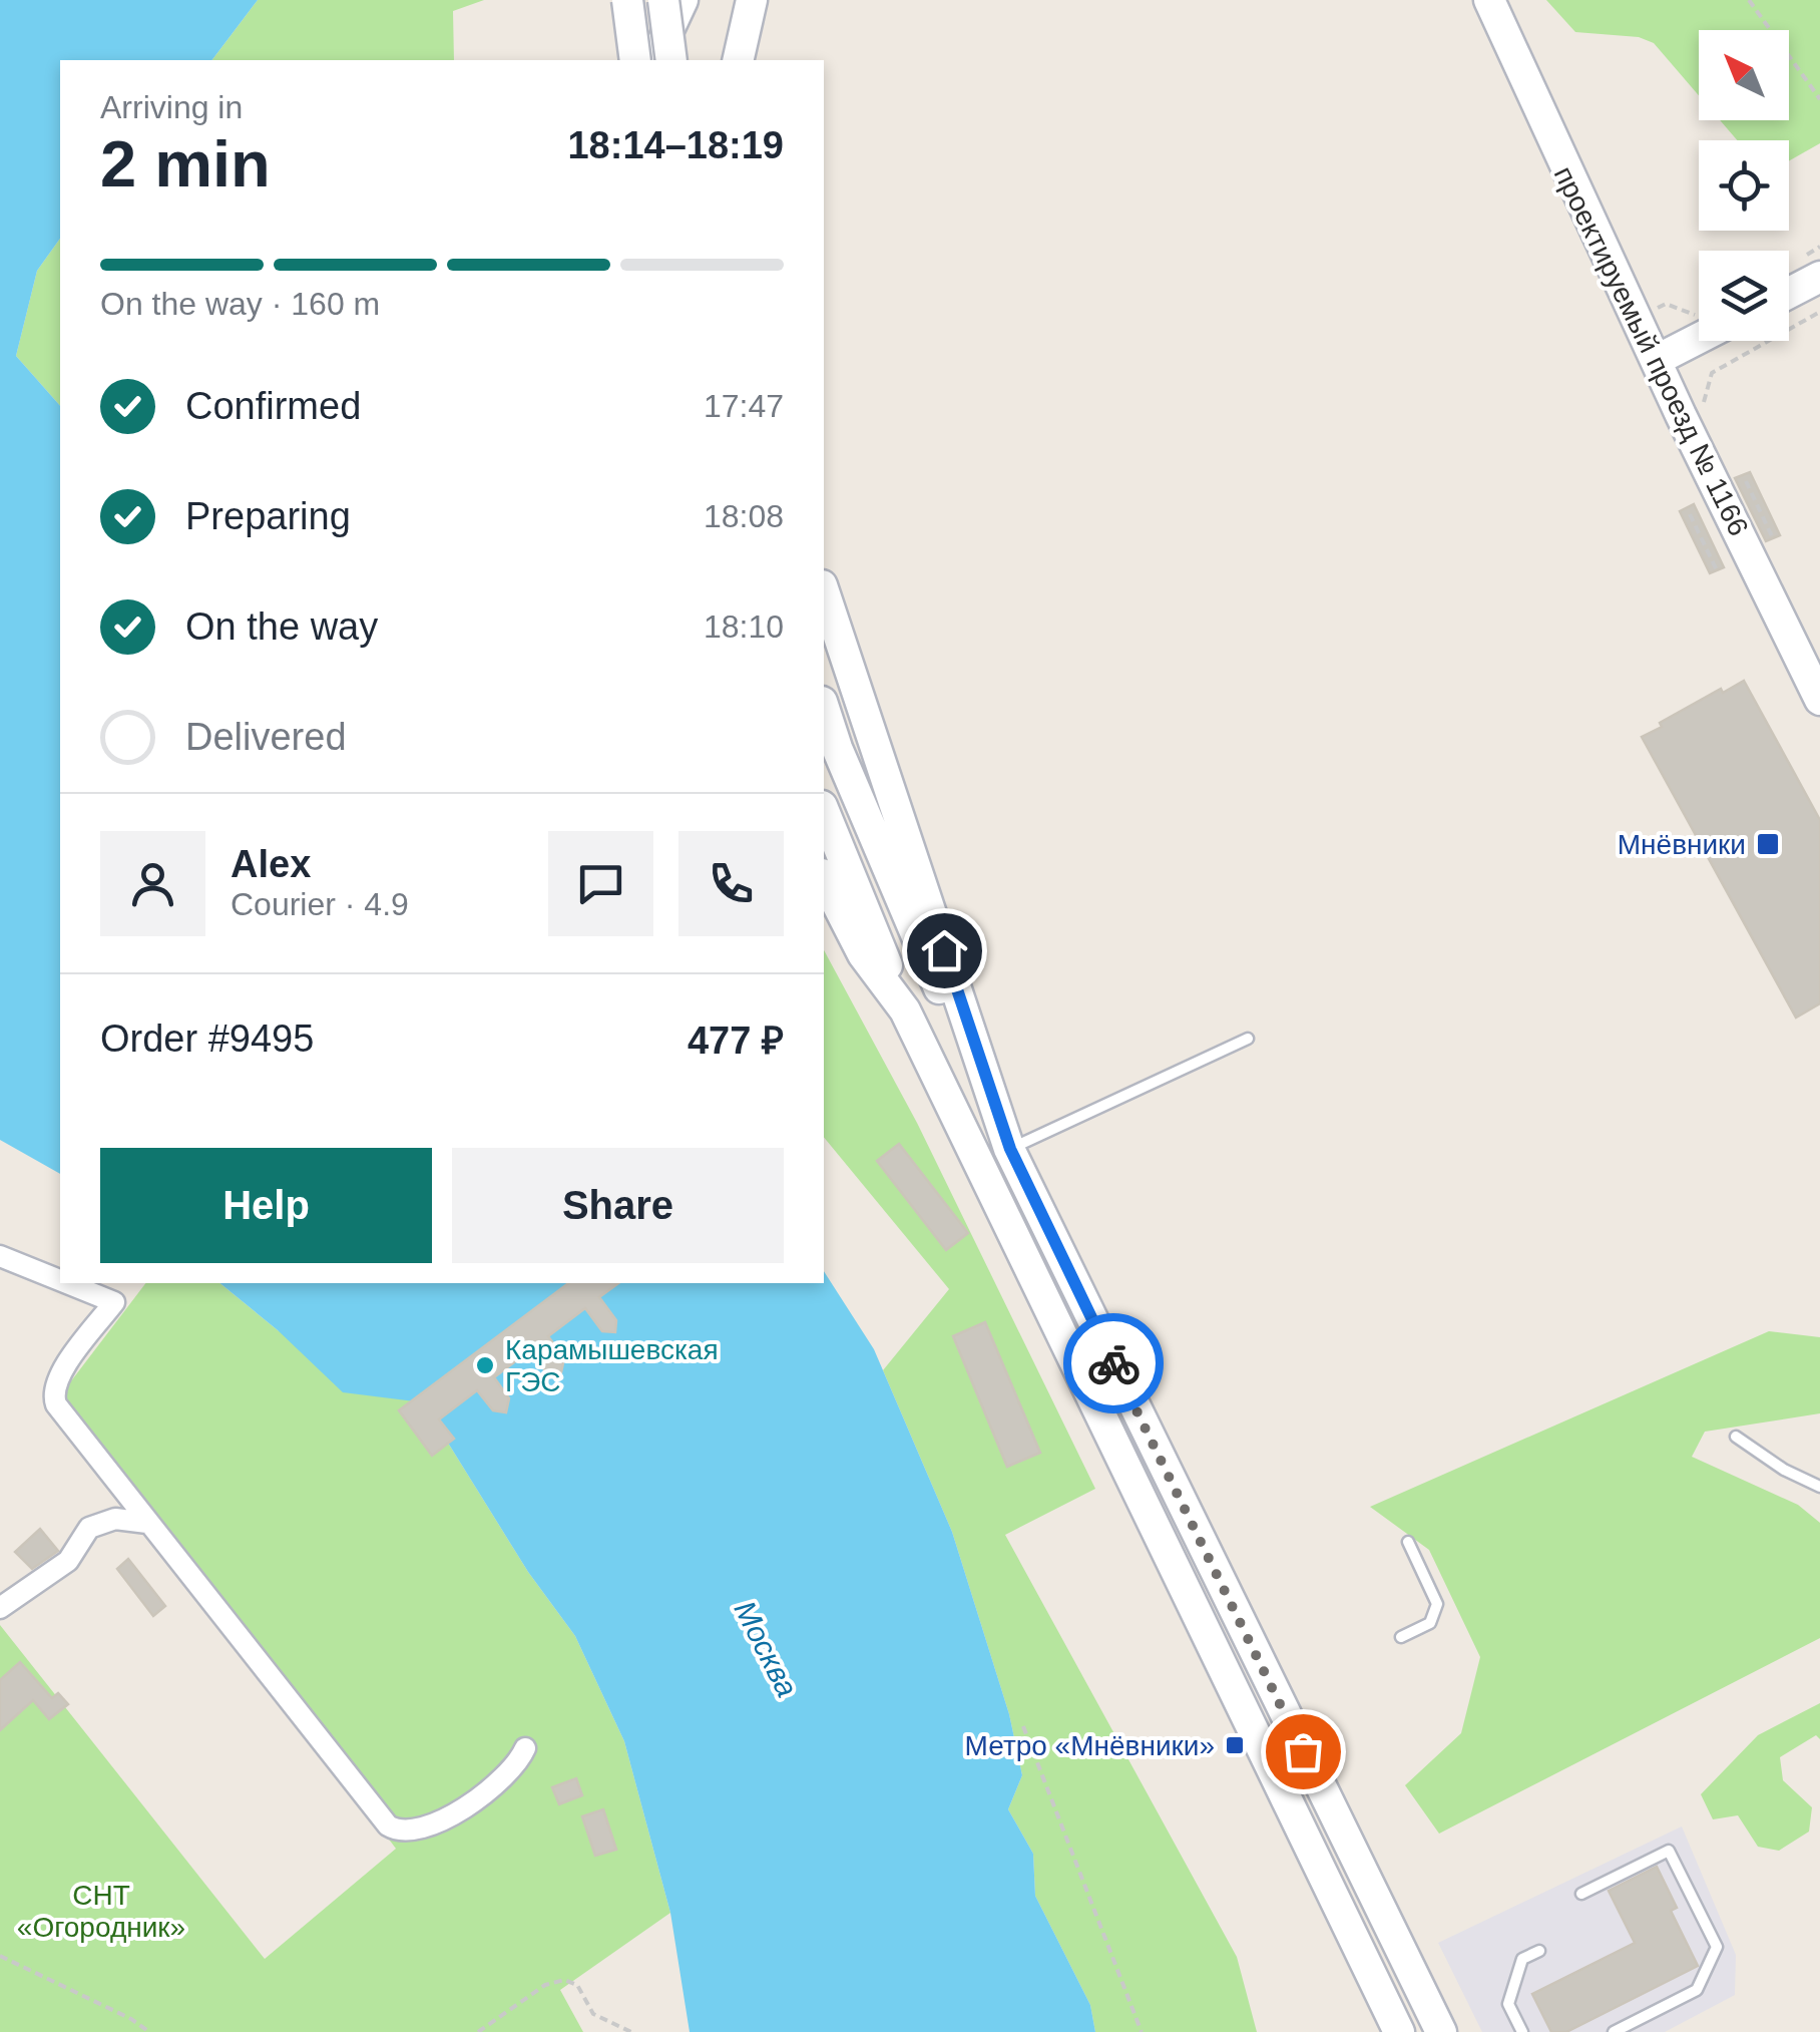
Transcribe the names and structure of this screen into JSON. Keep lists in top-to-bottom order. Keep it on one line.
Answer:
{"streets":{"main road":["проектируемый проезд № 1166"]},"water":["Москва"],"parks":["СНТ «Огородник»"],"places":{"transit":["Мнёвники","Метро «Мнёвники»"],"other":["Карамышевская ГЭС"]},"north":"top left","page":{"heading":["2 min","Arriving in","18:14–18:19"],"panel":["Alex","Courier · 4.9","Order #9495","477 ₽"],"bar":"On the way · 160 m","list":[["Confirmed","17:47"],["Preparing","18:08"],["On the way","18:10"],"Delivered"],"buttons":["Help","Share"]}}
